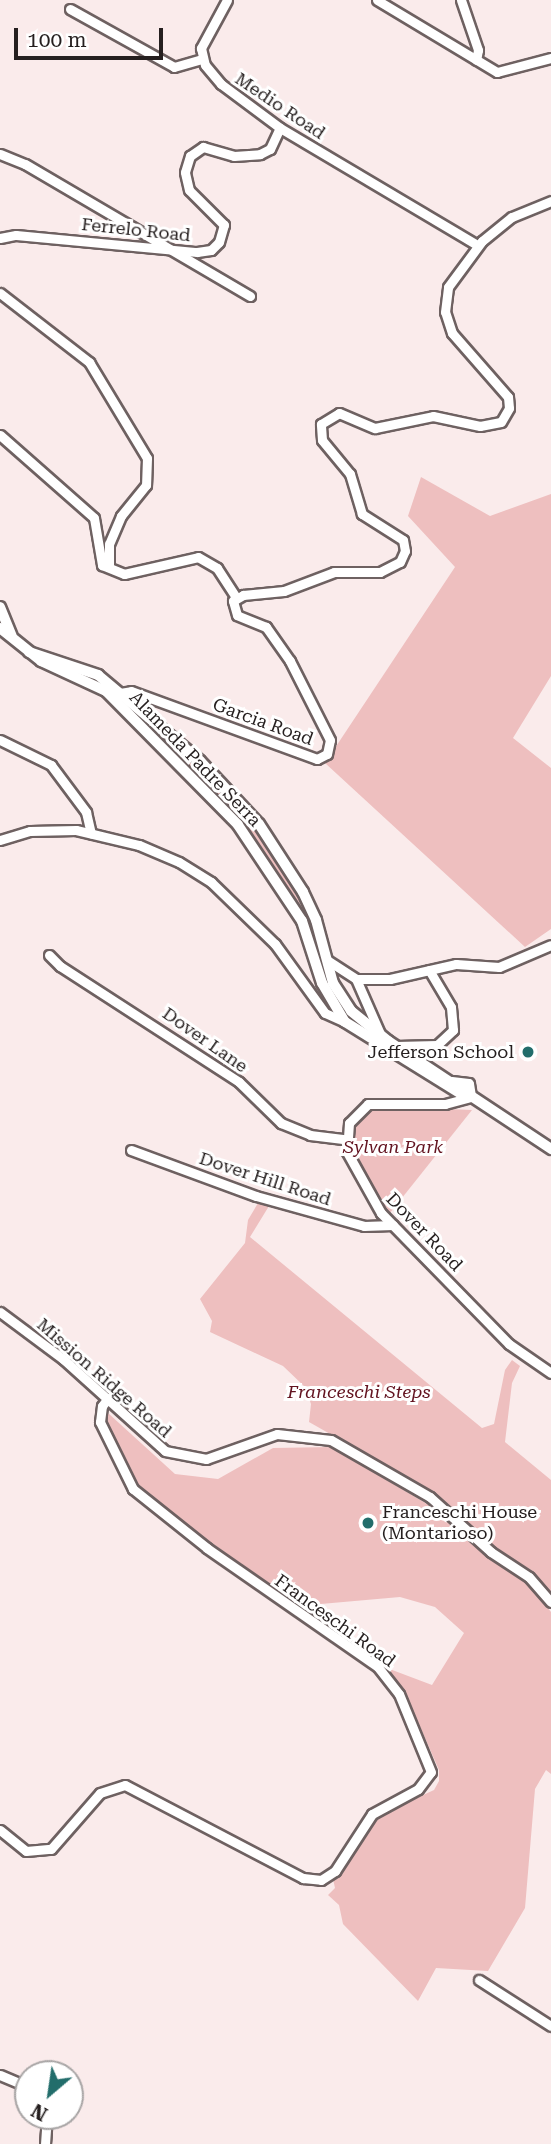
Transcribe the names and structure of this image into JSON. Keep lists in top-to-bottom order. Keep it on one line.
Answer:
{"streets":{"street":["Medio Road","Ferrelo Road","Garcia Road","Alameda Padre Serra","Dover Lane","Dover Hill Road","Dover Road","Mission Ridge Road","Franceschi Road"]},"crossings":[["Medio Road","Ferrelo Road"],["Garcia Road","Alameda Padre Serra"],["Dover Lane","Dover Road"],["Dover Hill Road","Dover Road"],["Mission Ridge Road","Franceschi Road"]],"parks":["Sylvan Park","Franceschi Steps"],"places":["Jefferson School","Franceschi House (Montarioso)"],"scale_bar":"100 m","north":"bottom left"}
